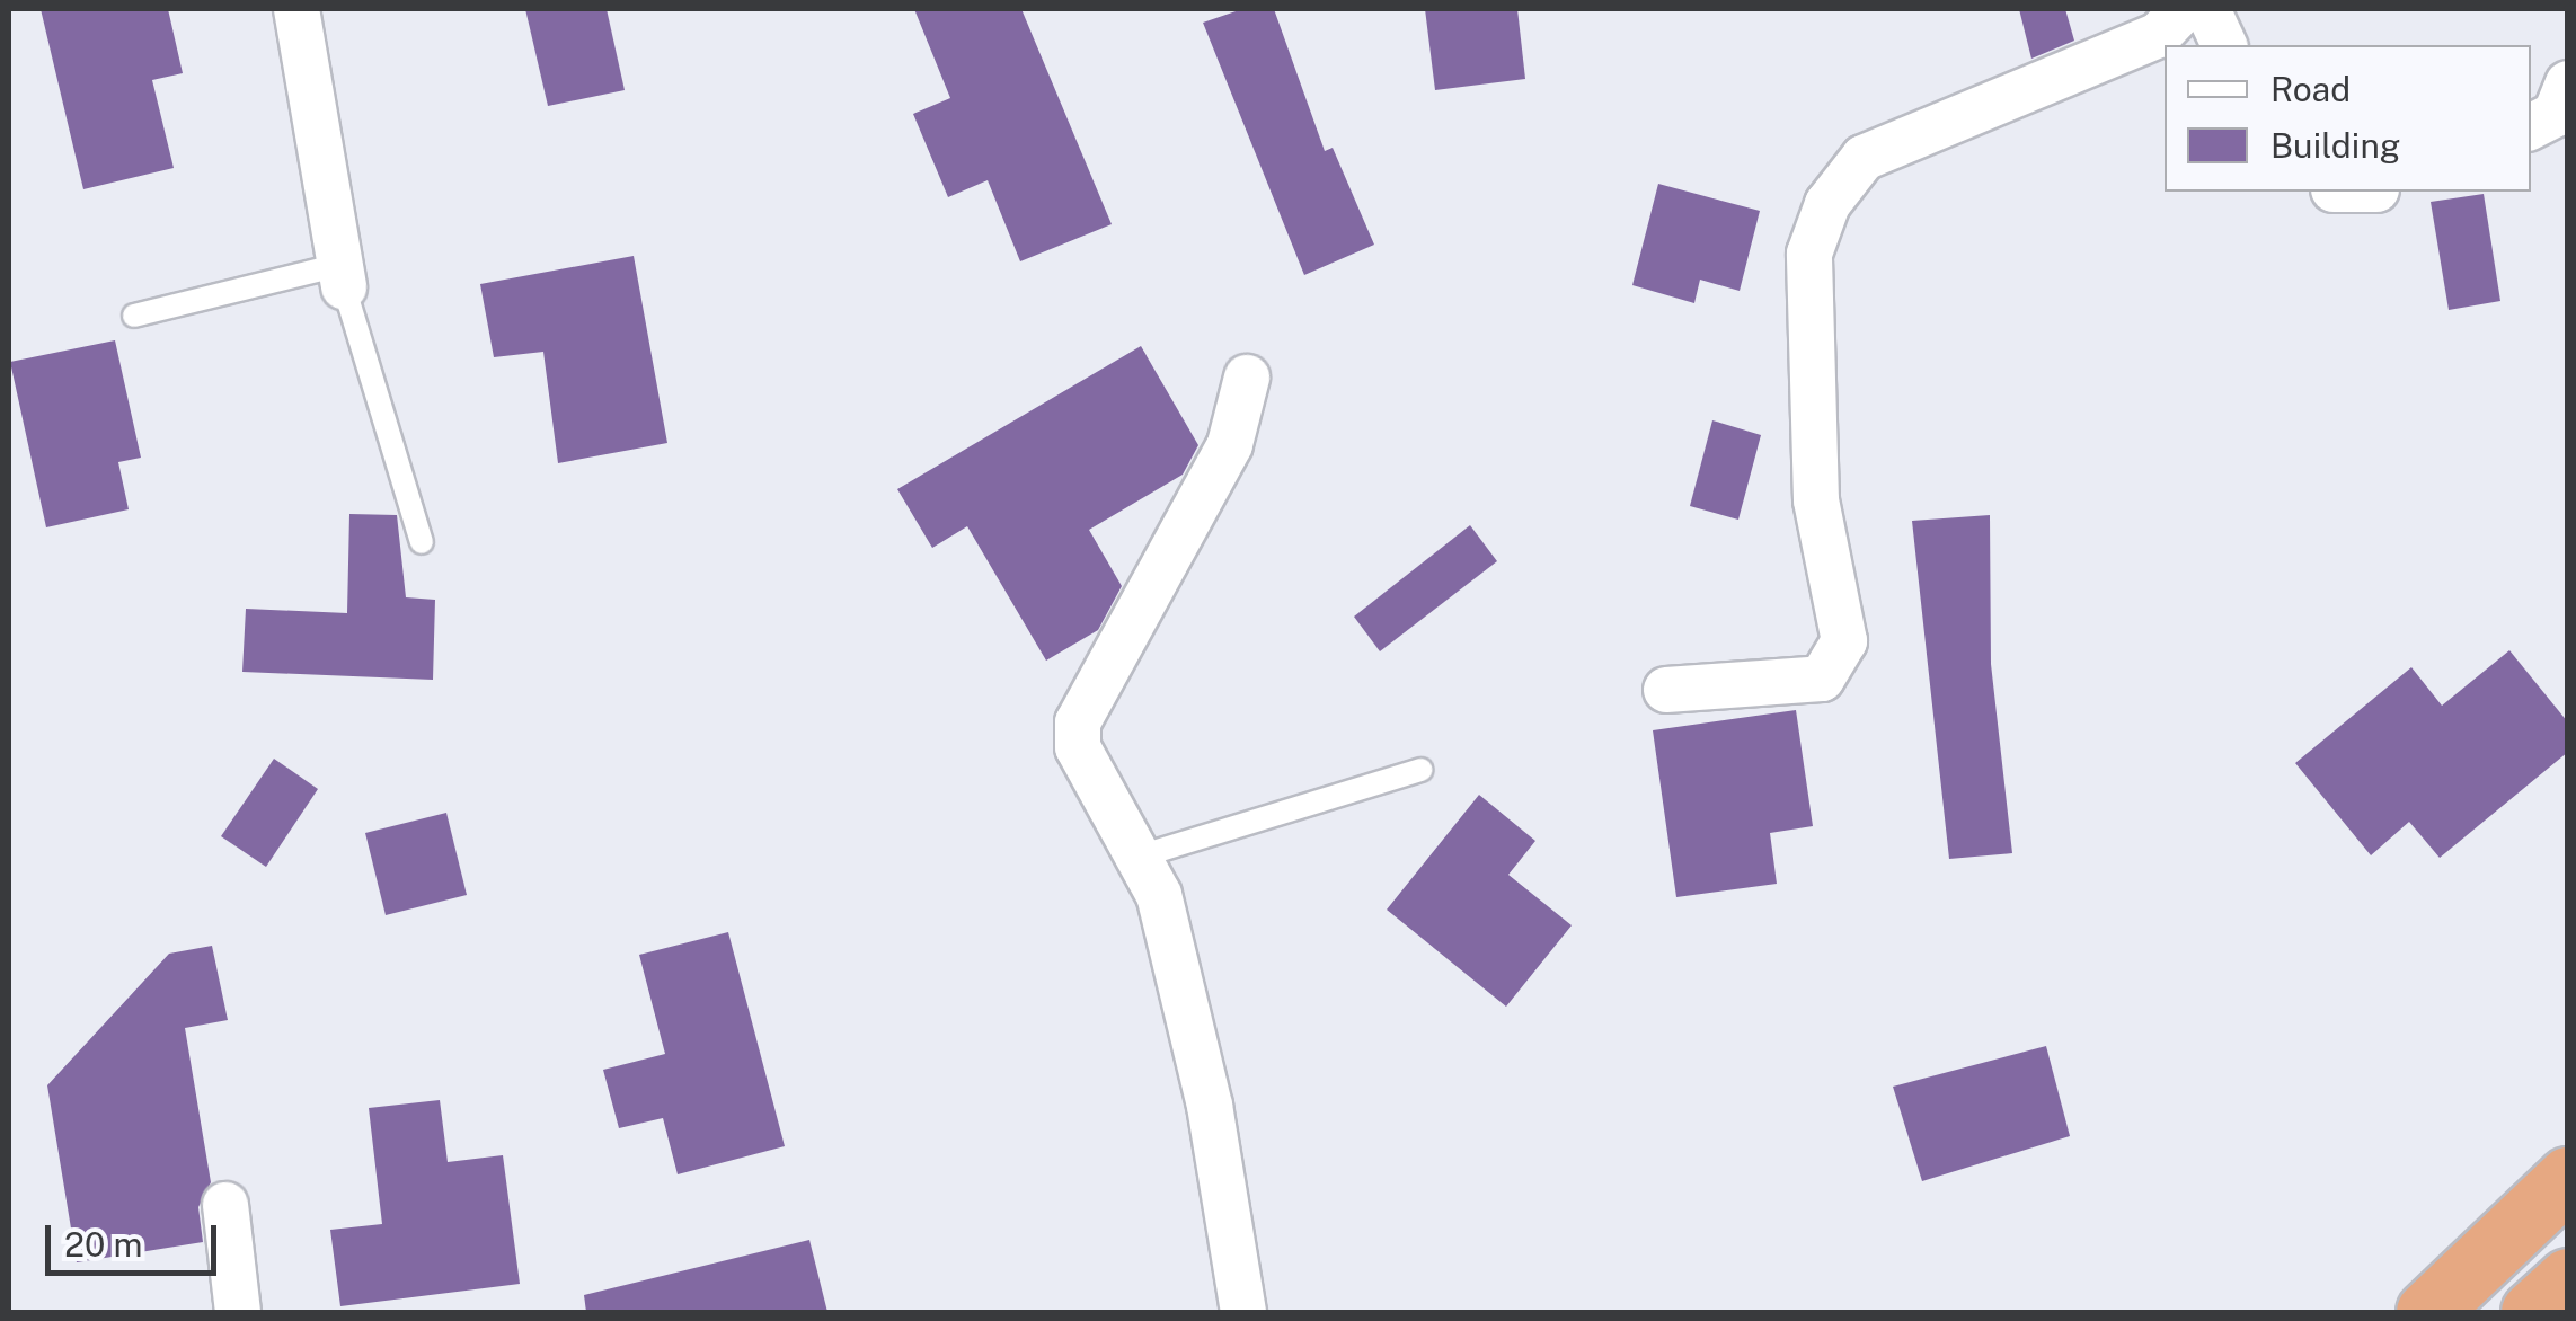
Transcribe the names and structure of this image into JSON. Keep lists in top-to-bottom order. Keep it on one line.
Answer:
{"legend":["Road","Building"],"scale_bar":"20 m"}
